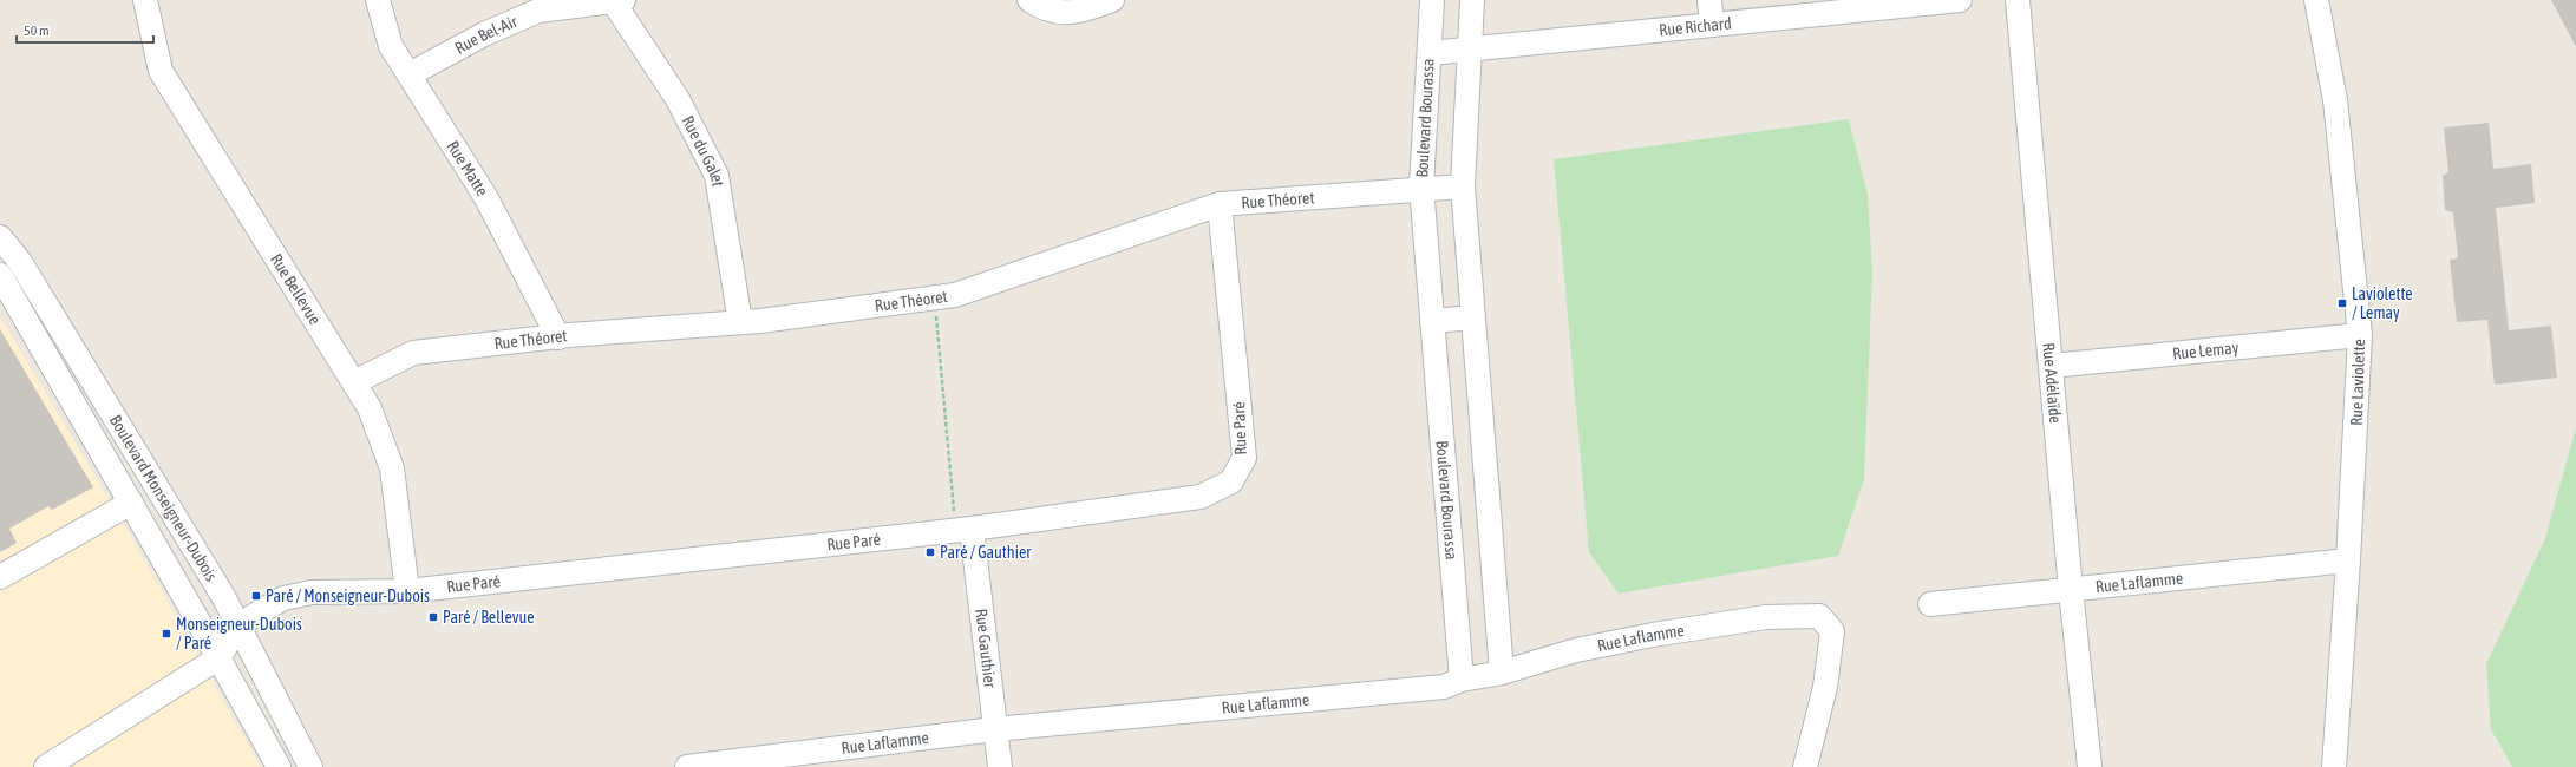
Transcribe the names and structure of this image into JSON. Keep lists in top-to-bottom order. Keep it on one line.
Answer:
{"streets":{"street":["Rue Richard","Rue Bel-Air","Boulevard Bourassa","Rue du Galet","Rue Matte","Rue Théoret","Rue Bellevue","Rue Lemay","Rue Laviolette","Rue Adélaïde","Rue Paré","Boulevard Monseigneur-Dubois","Rue Laflamme","Rue Gauthier"]},"crossings":[["Rue Richard","Boulevard Bourassa"],["Rue Bel-Air","Rue du Galet"],["Rue Bel-Air","Rue Matte"],["Boulevard Bourassa","Rue Théoret"],["Boulevard Bourassa","Rue Laflamme"],["Rue du Galet","Rue Théoret"],["Rue Matte","Rue Théoret"],["Rue Théoret","Rue Bellevue"],["Rue Théoret","Rue Paré"],["Rue Bellevue","Rue Paré"],["Rue Lemay","Rue Laviolette"],["Rue Lemay","Rue Adélaïde"],["Rue Laviolette","Rue Laflamme"],["Rue Adélaïde","Rue Laflamme"],["Rue Paré","Boulevard Monseigneur-Dubois"],["Rue Paré","Rue Gauthier"],["Rue Laflamme","Rue Gauthier"]],"places":{"transit":["Laviolette / Lemay","Paré / Gauthier","Paré / Monseigneur-Dubois","Paré / Bellevue","Monseigneur-Dubois / Paré"]},"scale_bar":"50 m"}
